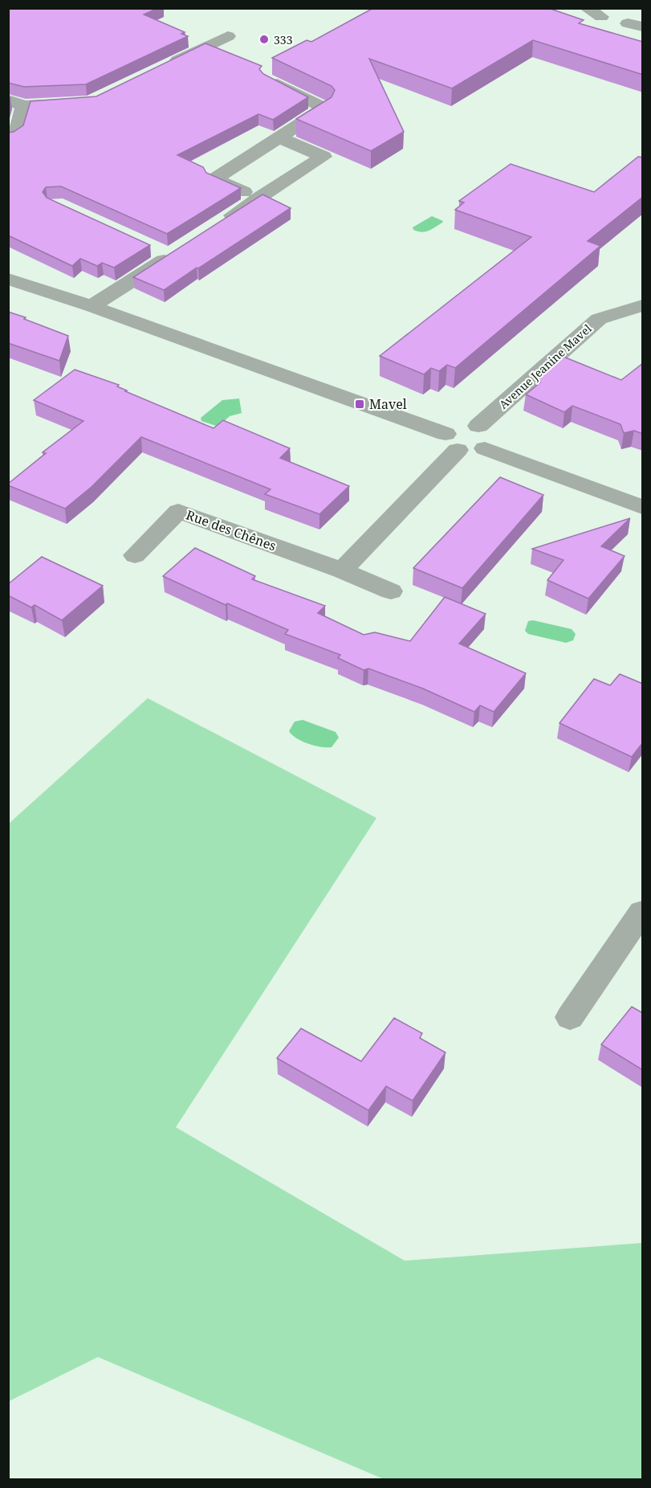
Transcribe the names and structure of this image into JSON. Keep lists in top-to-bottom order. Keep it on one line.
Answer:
{"streets":{"street":["Avenue Jeanine Mavel","Rue des Chênes"]},"places":{"other":["333"],"transit":["Mavel"]}}
